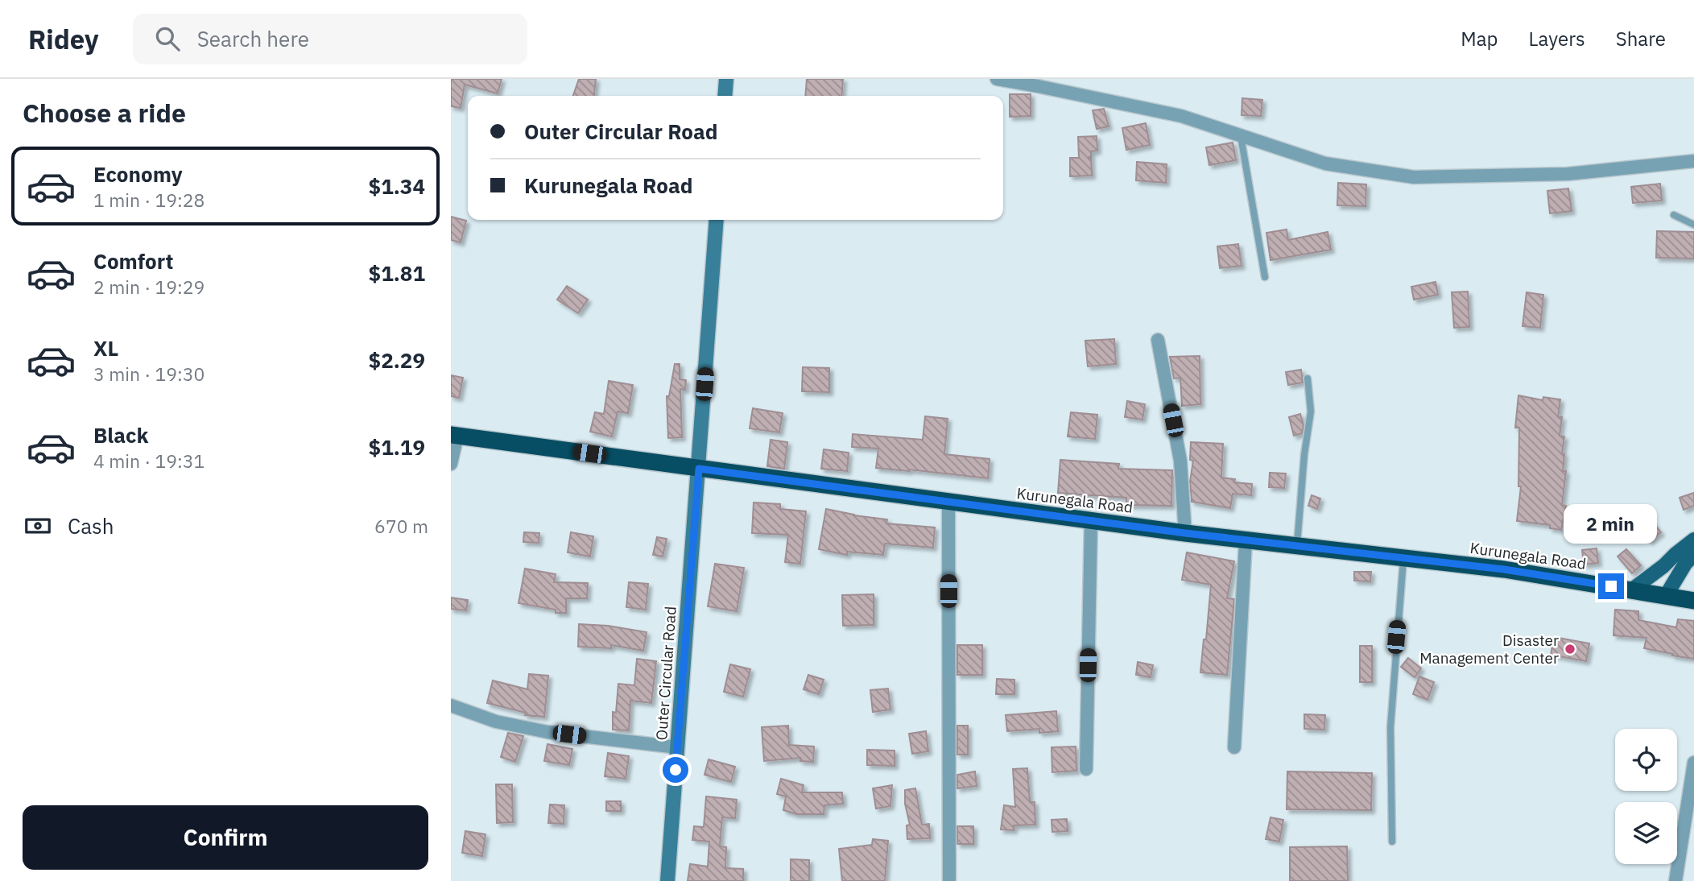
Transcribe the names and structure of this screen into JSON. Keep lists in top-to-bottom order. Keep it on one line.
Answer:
{"streets":{"highway":["Kurunegala Road"],"street":["Outer Circular Road"]},"crossings":[["Kurunegala Road","Outer Circular Road"]],"places":["Disaster Management Center"],"page":{"header":"Ridey","search":"Search here","nav":["Map","Layers","Share"],"heading":"Choose a ride","banner":["Outer Circular Road","Kurunegala Road"],"list":[{"name":"Economy","note":"1 min · 19:28","value":"$1.34"},{"name":"Comfort","note":"2 min · 19:29","value":"$1.81"},{"name":"XL","note":"3 min · 19:30","value":"$2.29"},{"name":"Black","note":"4 min · 19:31","value":"$1.19"}],"pay":["Cash","670 m"],"bubble":"2 min","buttons":"Confirm"}}
